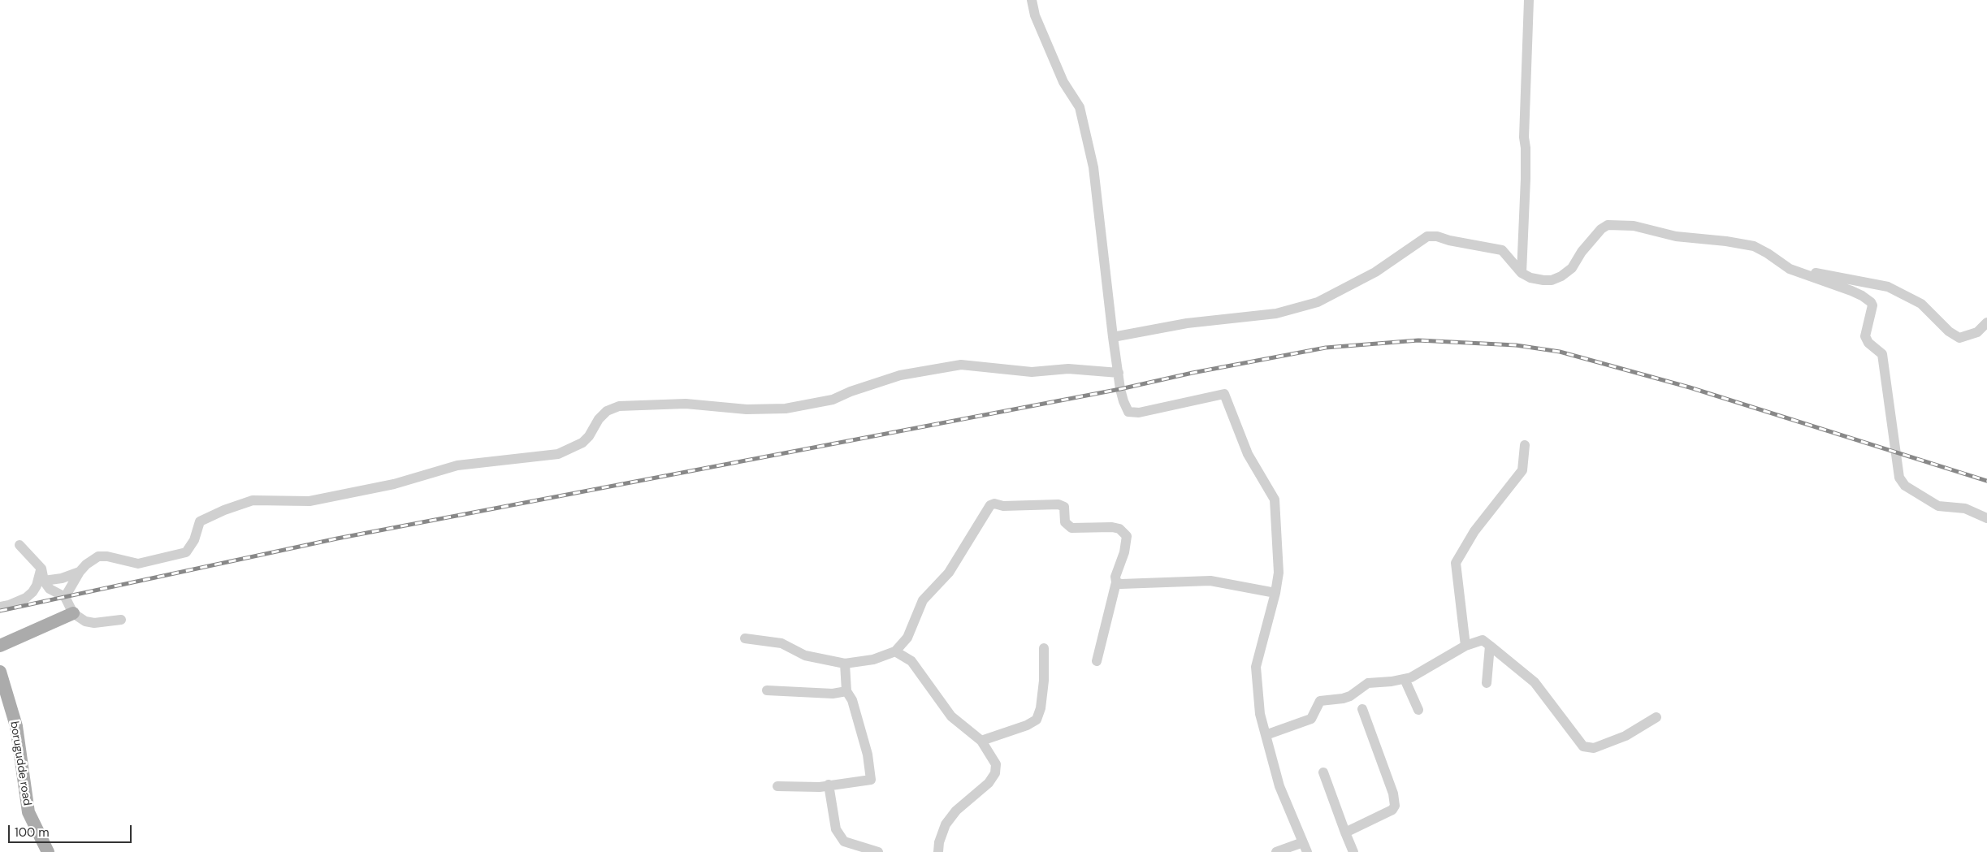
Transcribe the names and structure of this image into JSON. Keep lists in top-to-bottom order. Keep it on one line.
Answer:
{"streets":{"main road":["borugudde road"]},"scale_bar":"100 m"}
